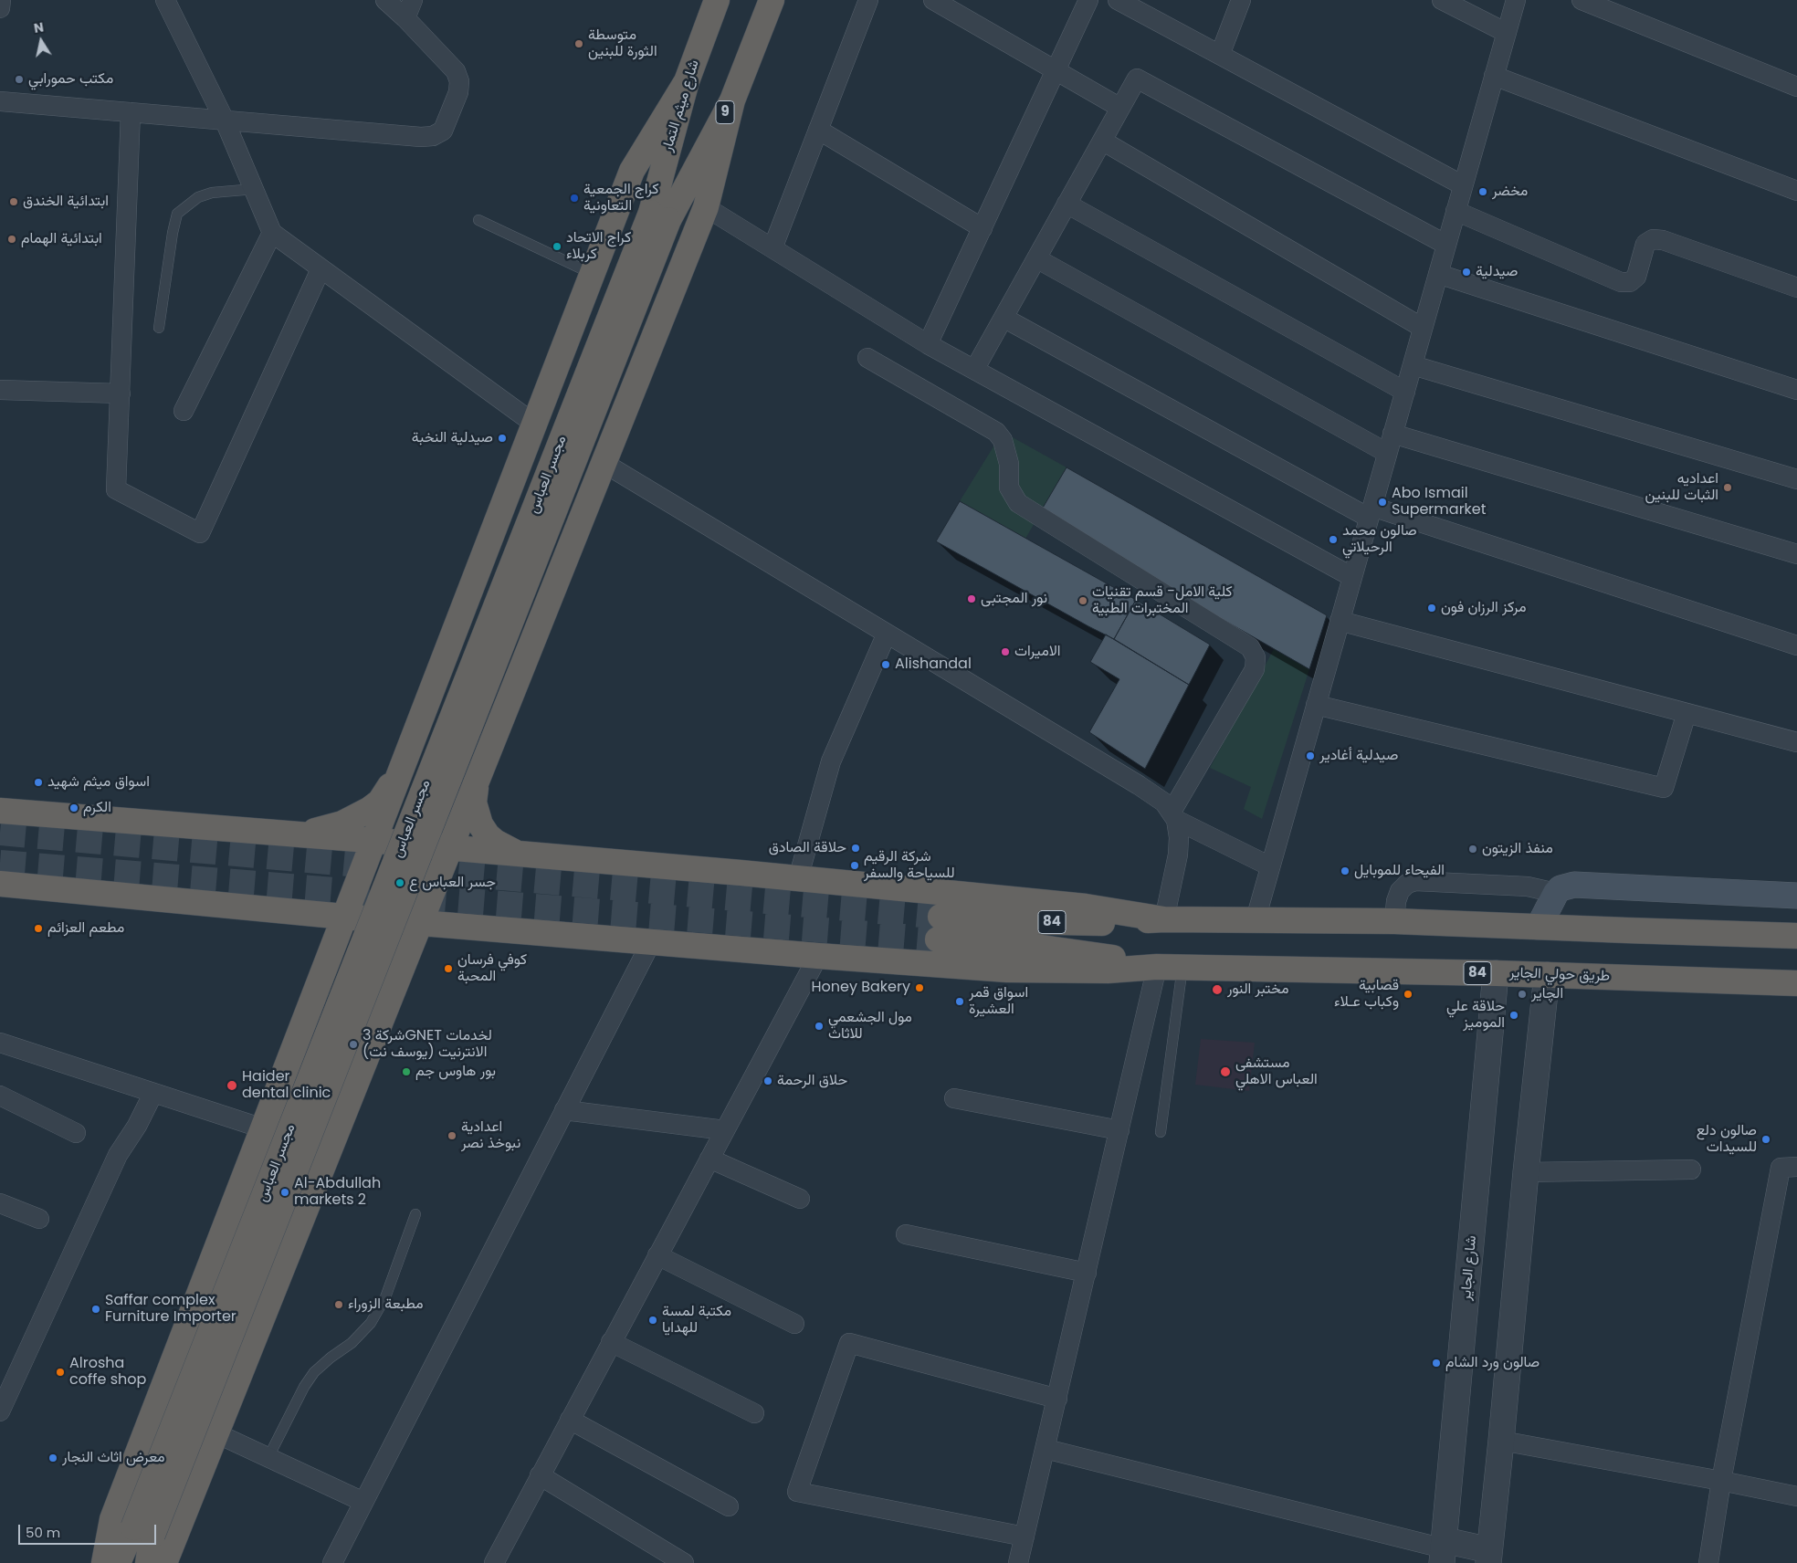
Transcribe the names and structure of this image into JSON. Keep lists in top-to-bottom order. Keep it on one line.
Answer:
{"streets":{"highway":["شارع ميثم التمار","9","مجسر العباس","84","طريق حولي الجاير"],"street":["شارع الجاير"]},"crossings":[["شارع ميثم التمار","9"],["شارع ميثم التمار","مجسر العباس"],["9","مجسر العباس"],["84","طريق حولي الجاير"],["طريق حولي الجاير","شارع الجاير"]],"places":["متوسطة الثورة للبنين","مكتب حمورابي","مخضر","كراج الجمعية التعاونية","ابتدائية الخندق","ابتدائية الهمام","كراج الاتحاد كربلاء","صيدلية","صيدلية النخبة","اعداديه الثبات للبنين","Abo Ismail Supermarket","صالون محمد الرحيلاتي","نور المجتبى","كلية الامل- قسم تقنيات المختبرات الطبية","مركز الرزان فون","الاميرات","Alishandal","صيدلية أغادير","اسواق ميثم شهيد","الكرم","حلاقة الصادق","منفذ الزيتون","شركة الرقيم للسياحة والسفر","الفيحاء للموبايل","جسر العباس ع","مطعم العزائم","كوفي فرسان المحبة","Honey Bakery","مختبر النور","قصابية وكباب عـلاء","الچاير","اسواق قمر العشيرة","حلاقة علي الموميز","مول الجشعمي للاثاث","شركة 3GNET لخدمات الانترنيت (يوسف نت)","بور هاوس جم","مستشفى العباس الاهلي","حلاق الرحمة","Haider dental clinic","اعدادية نبوخذ نصر","صالون دلع للسيدات","Al-Abdullah markets 2","مطبعة الزوراء","Saffar complex Furniture Importer","مكتبة لمسة للهدايا","صالون ورد الشام","Alrosha coffe shop","معرض اثاث النجار"],"scale_bar":"50 m","north":"top"}
